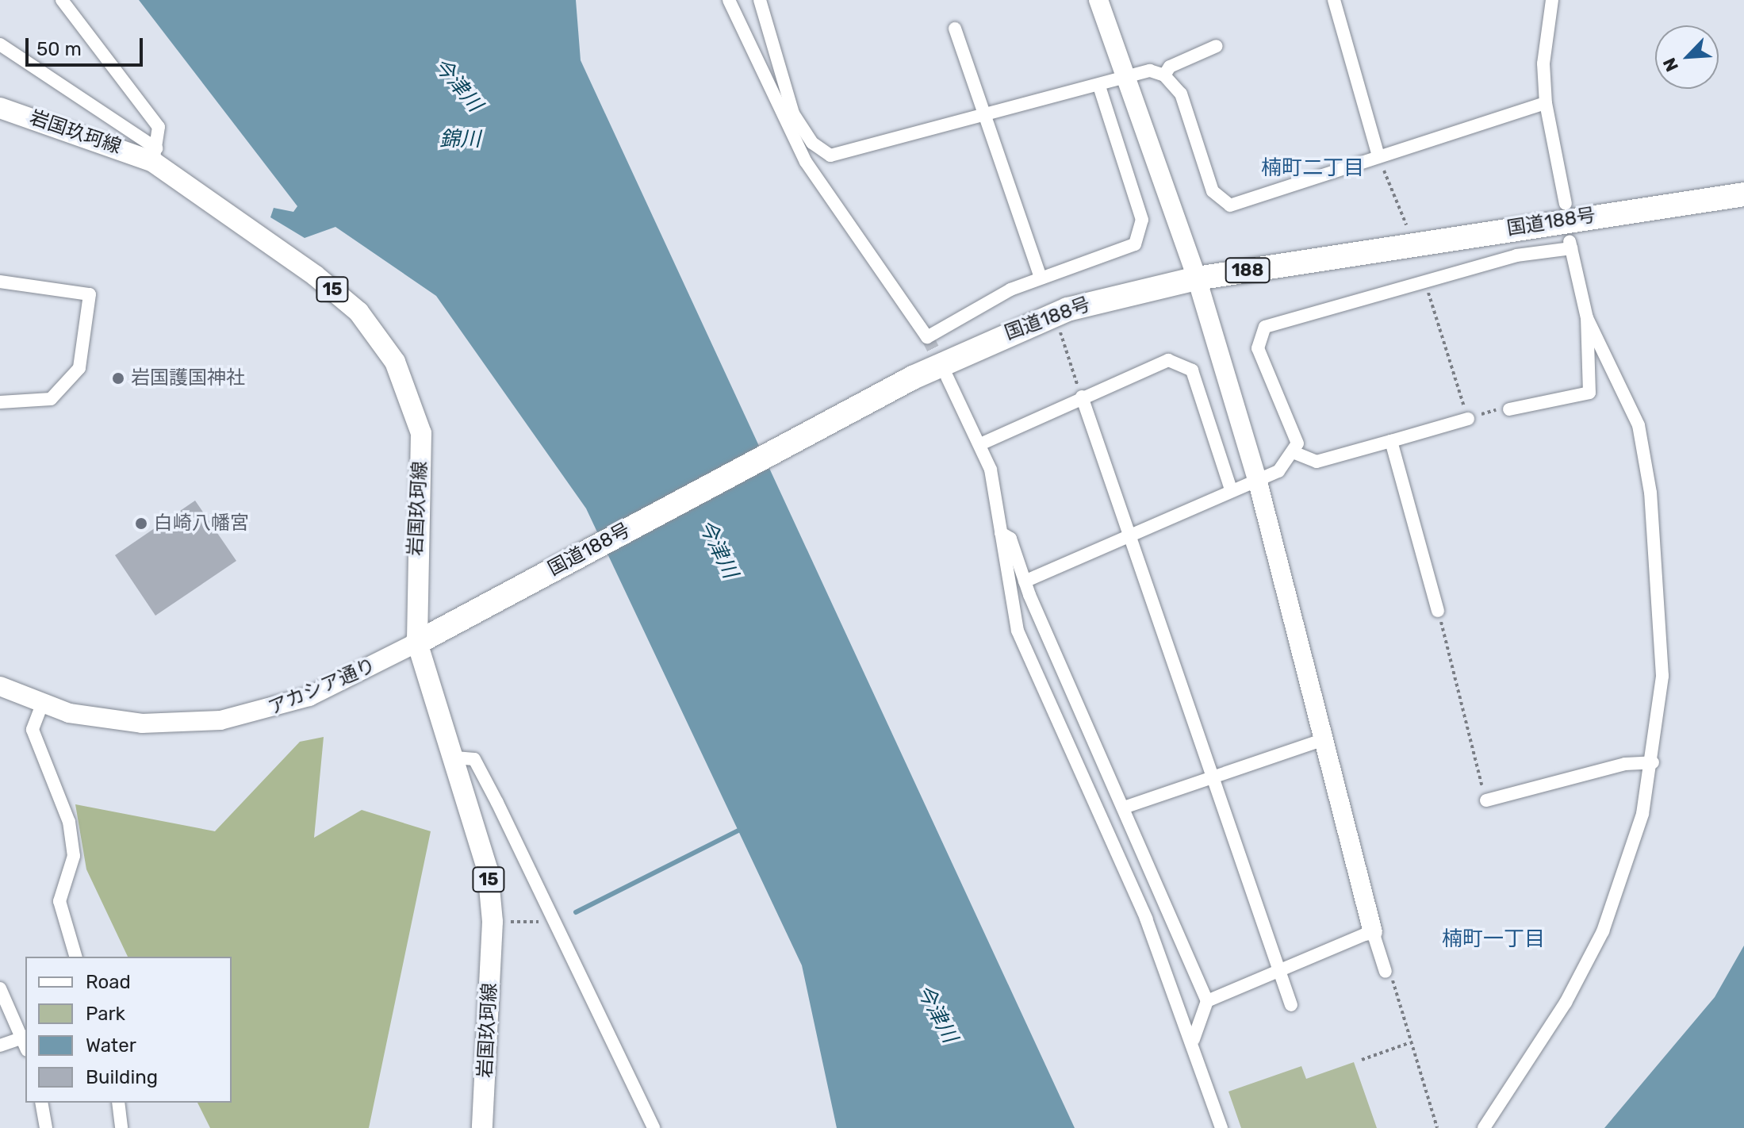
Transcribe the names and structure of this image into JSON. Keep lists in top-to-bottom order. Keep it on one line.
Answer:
{"streets":{"highway":["国道188号","188"],"main road":["岩国玖珂線","15"],"street":["アカシア通り"]},"crossings":[["岩国玖珂線","国道188号"],["岩国玖珂線","アカシア通り"],["国道188号","アカシア通り"]],"districts":["楠町二丁目","楠町一丁目"],"water":["今津川","錦川"],"places":["岩国護国神社","白崎八幡宮"],"legend":["Road","Park","Water","Building"],"scale_bar":"50 m","north":"bottom left"}
